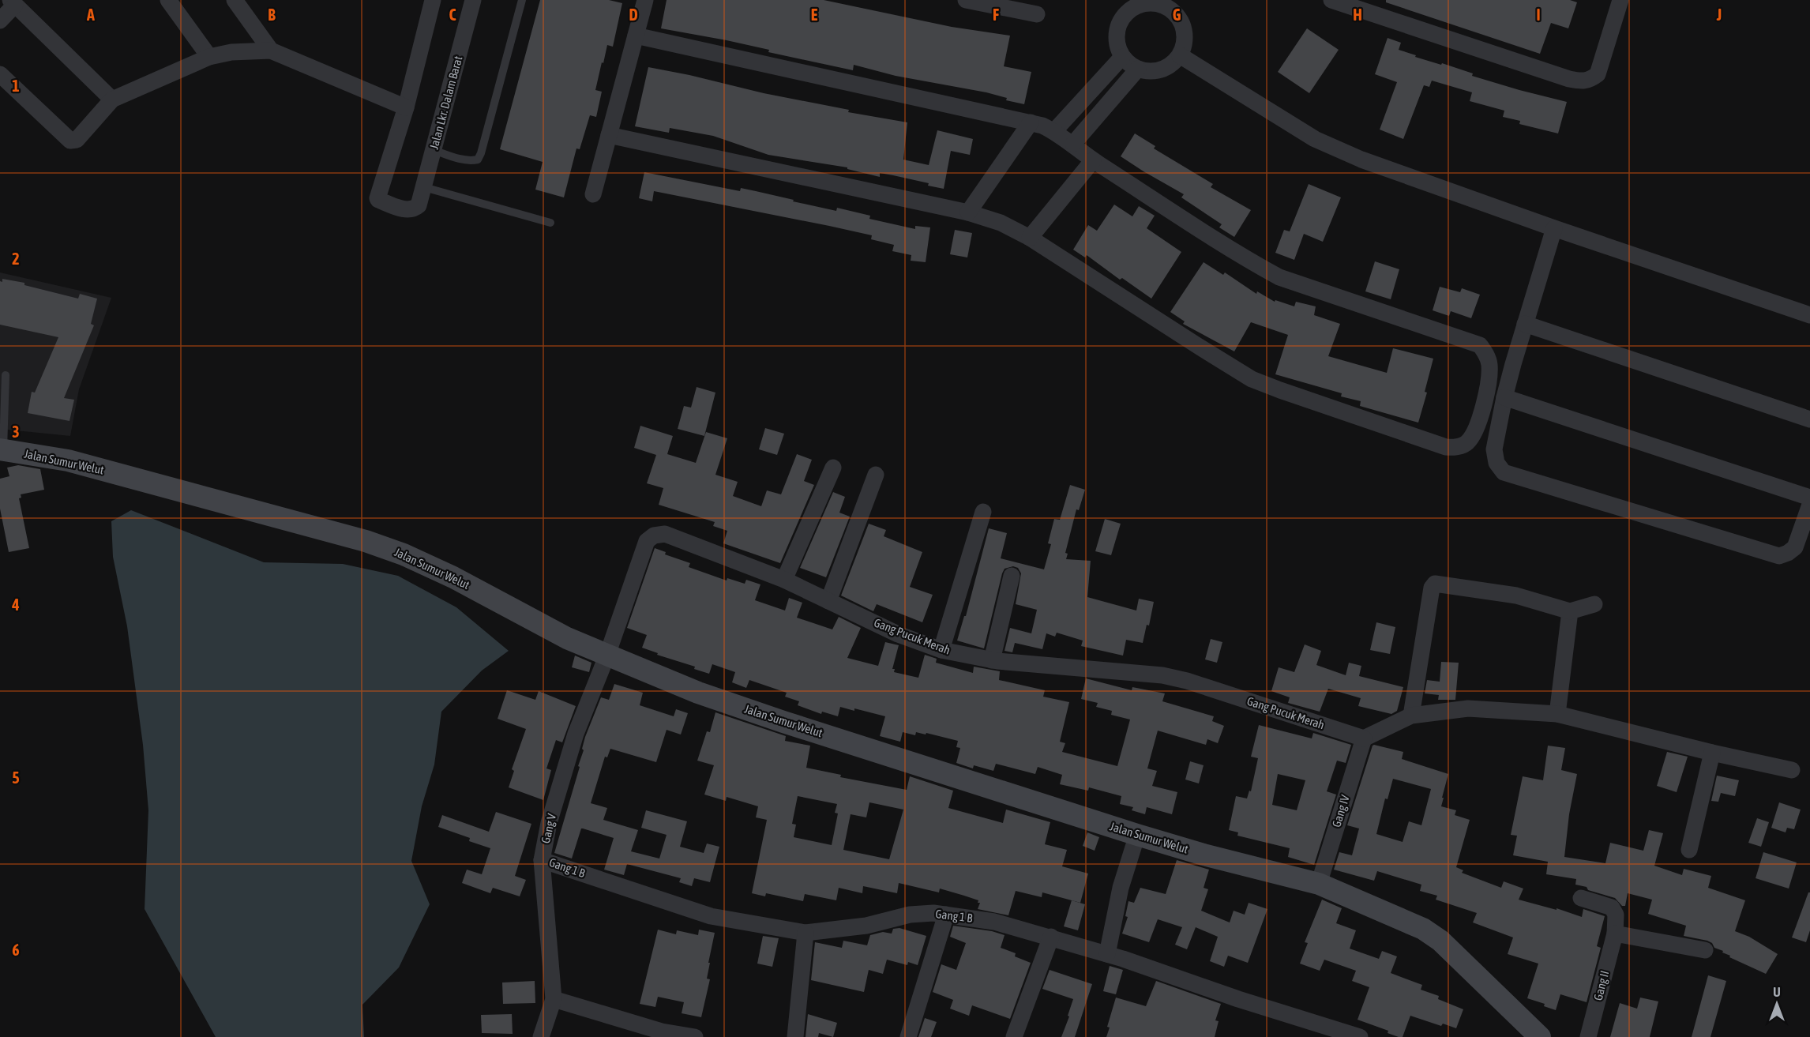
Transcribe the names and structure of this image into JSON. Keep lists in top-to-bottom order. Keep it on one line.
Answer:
{"streets":{"street":["Jalan Lkr. Dalam Barat","Jalan Sumur Welut","Gang Pucuk Merah","Gang IV","Gang V","Gang 1 B","Gang II"]},"crossings":[["Jalan Sumur Welut","Gang Pucuk Merah"],["Jalan Sumur Welut","Gang IV"],["Jalan Sumur Welut","Gang V"],["Gang Pucuk Merah","Gang IV"],["Gang Pucuk Merah","Gang V"],["Gang V","Gang 1 B"]],"north":"top","grid":{"columns":["A","B","C","D","E","F","G","H","I","J"],"rows":["1","2","3","4","5","6"]}}
